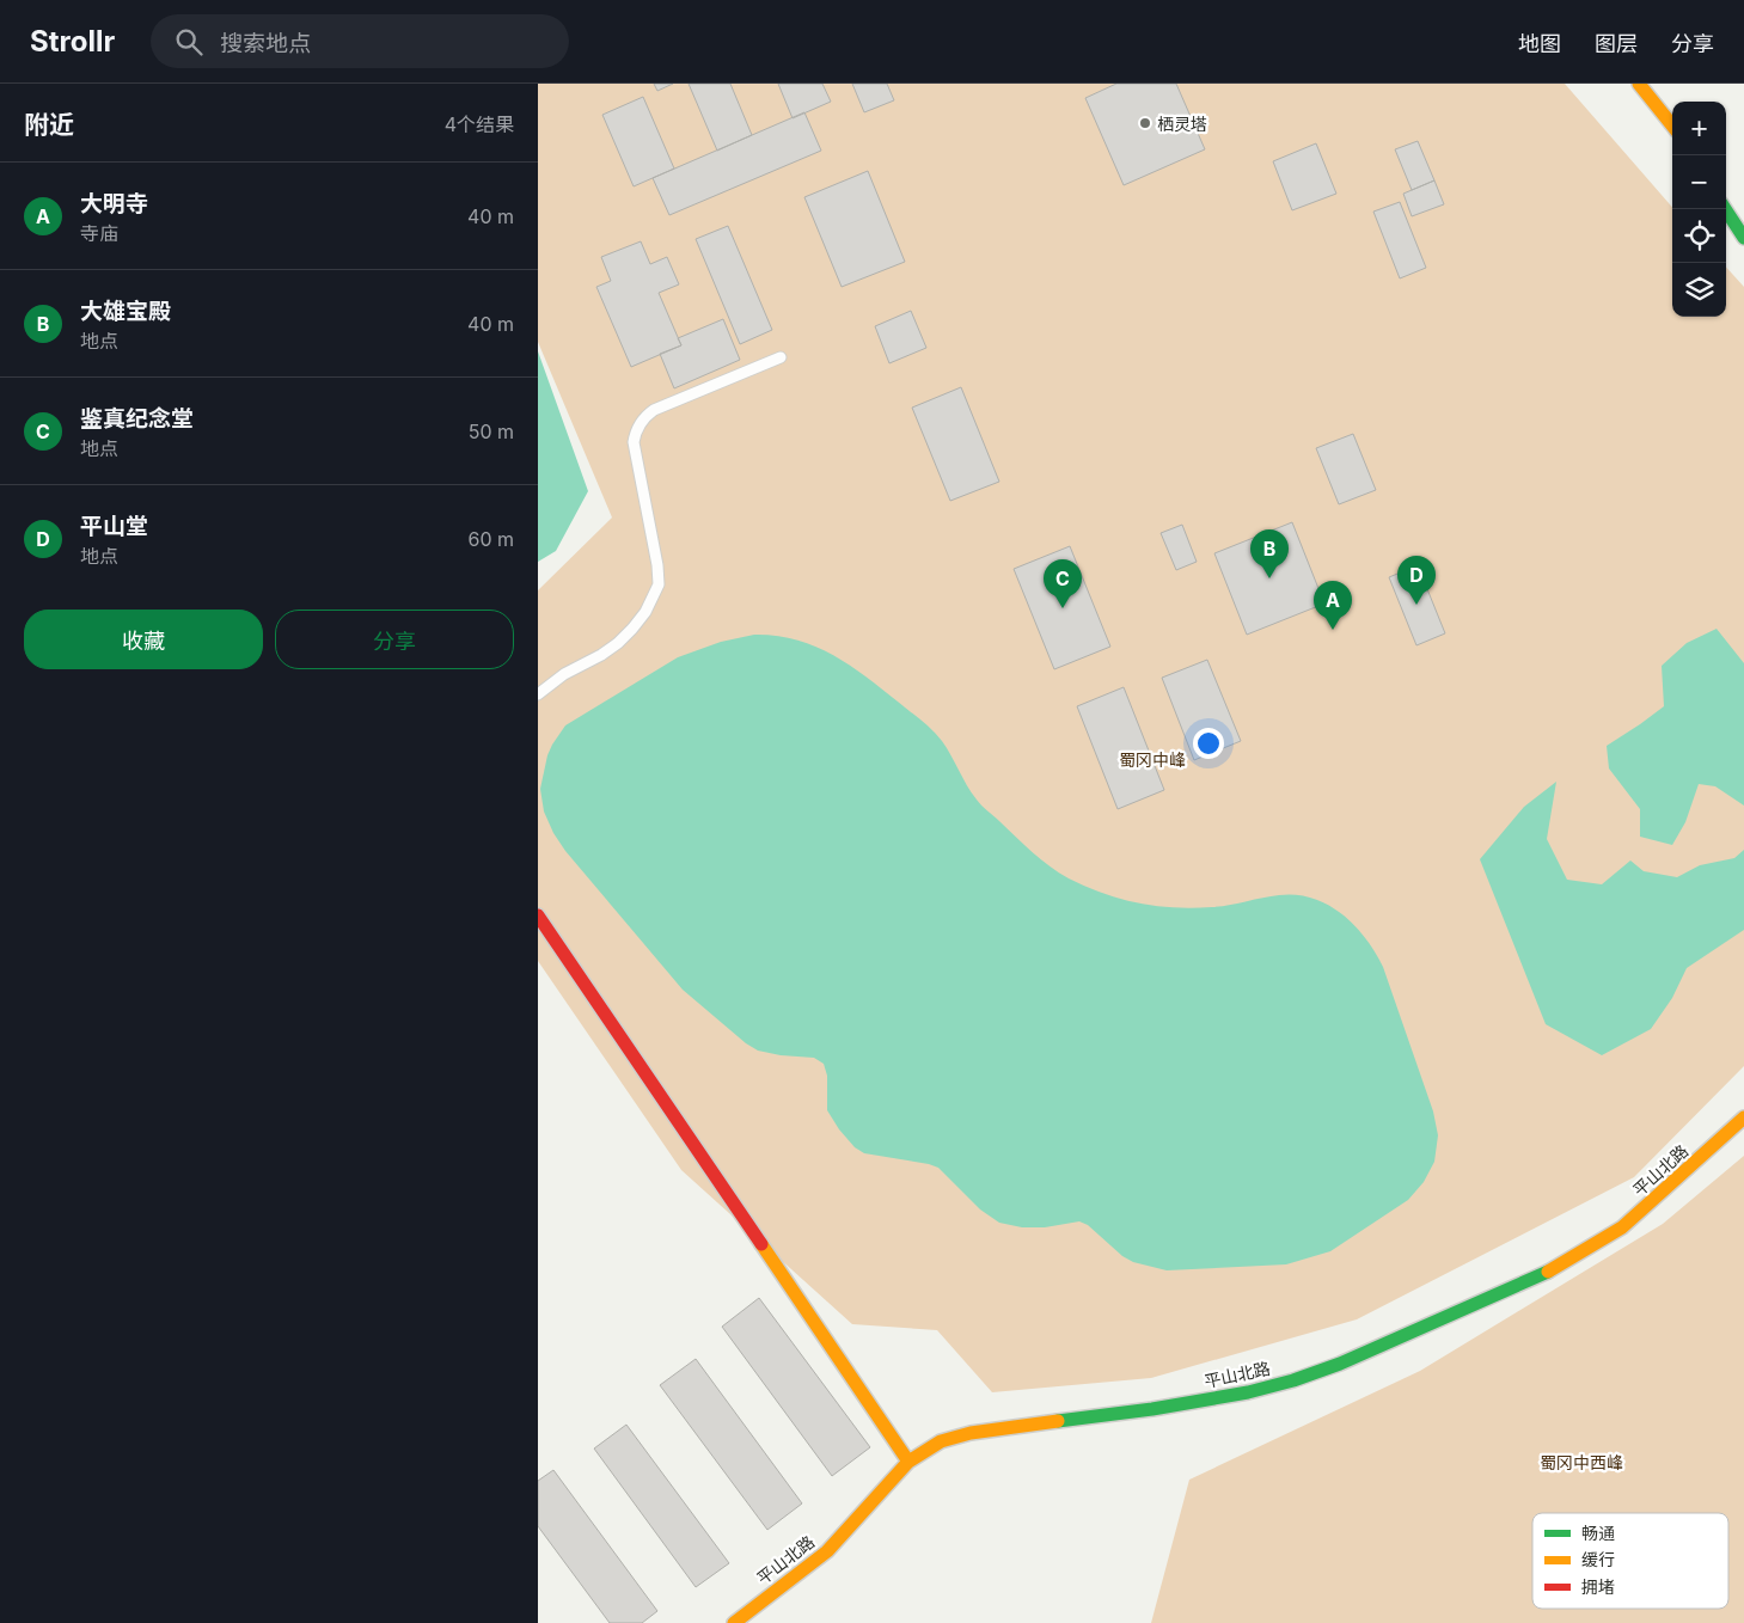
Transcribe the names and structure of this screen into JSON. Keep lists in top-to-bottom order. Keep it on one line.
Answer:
{"streets":{"street":["平山北路"]},"parks":["蜀冈中峰","蜀冈中西峰"],"places":["栖灵塔"],"legend":["畅通","缓行","拥堵"],"page":{"header":"Strollr","search":"搜索地点","nav":["地图","图层","分享"],"heading":["附近","4个结果"],"map_buttons":["+","−"],"list":[{"mark":"A","name":"大明寺","note":"寺庙","value":"40 m"},{"mark":"B","name":"大雄宝殿","note":"地点","value":"40 m"},{"mark":"C","name":"鉴真纪念堂","note":"地点","value":"50 m"},{"mark":"D","name":"平山堂","note":"地点","value":"60 m"}],"pins":["B","D","C","A"],"buttons":["收藏","分享"]}}
